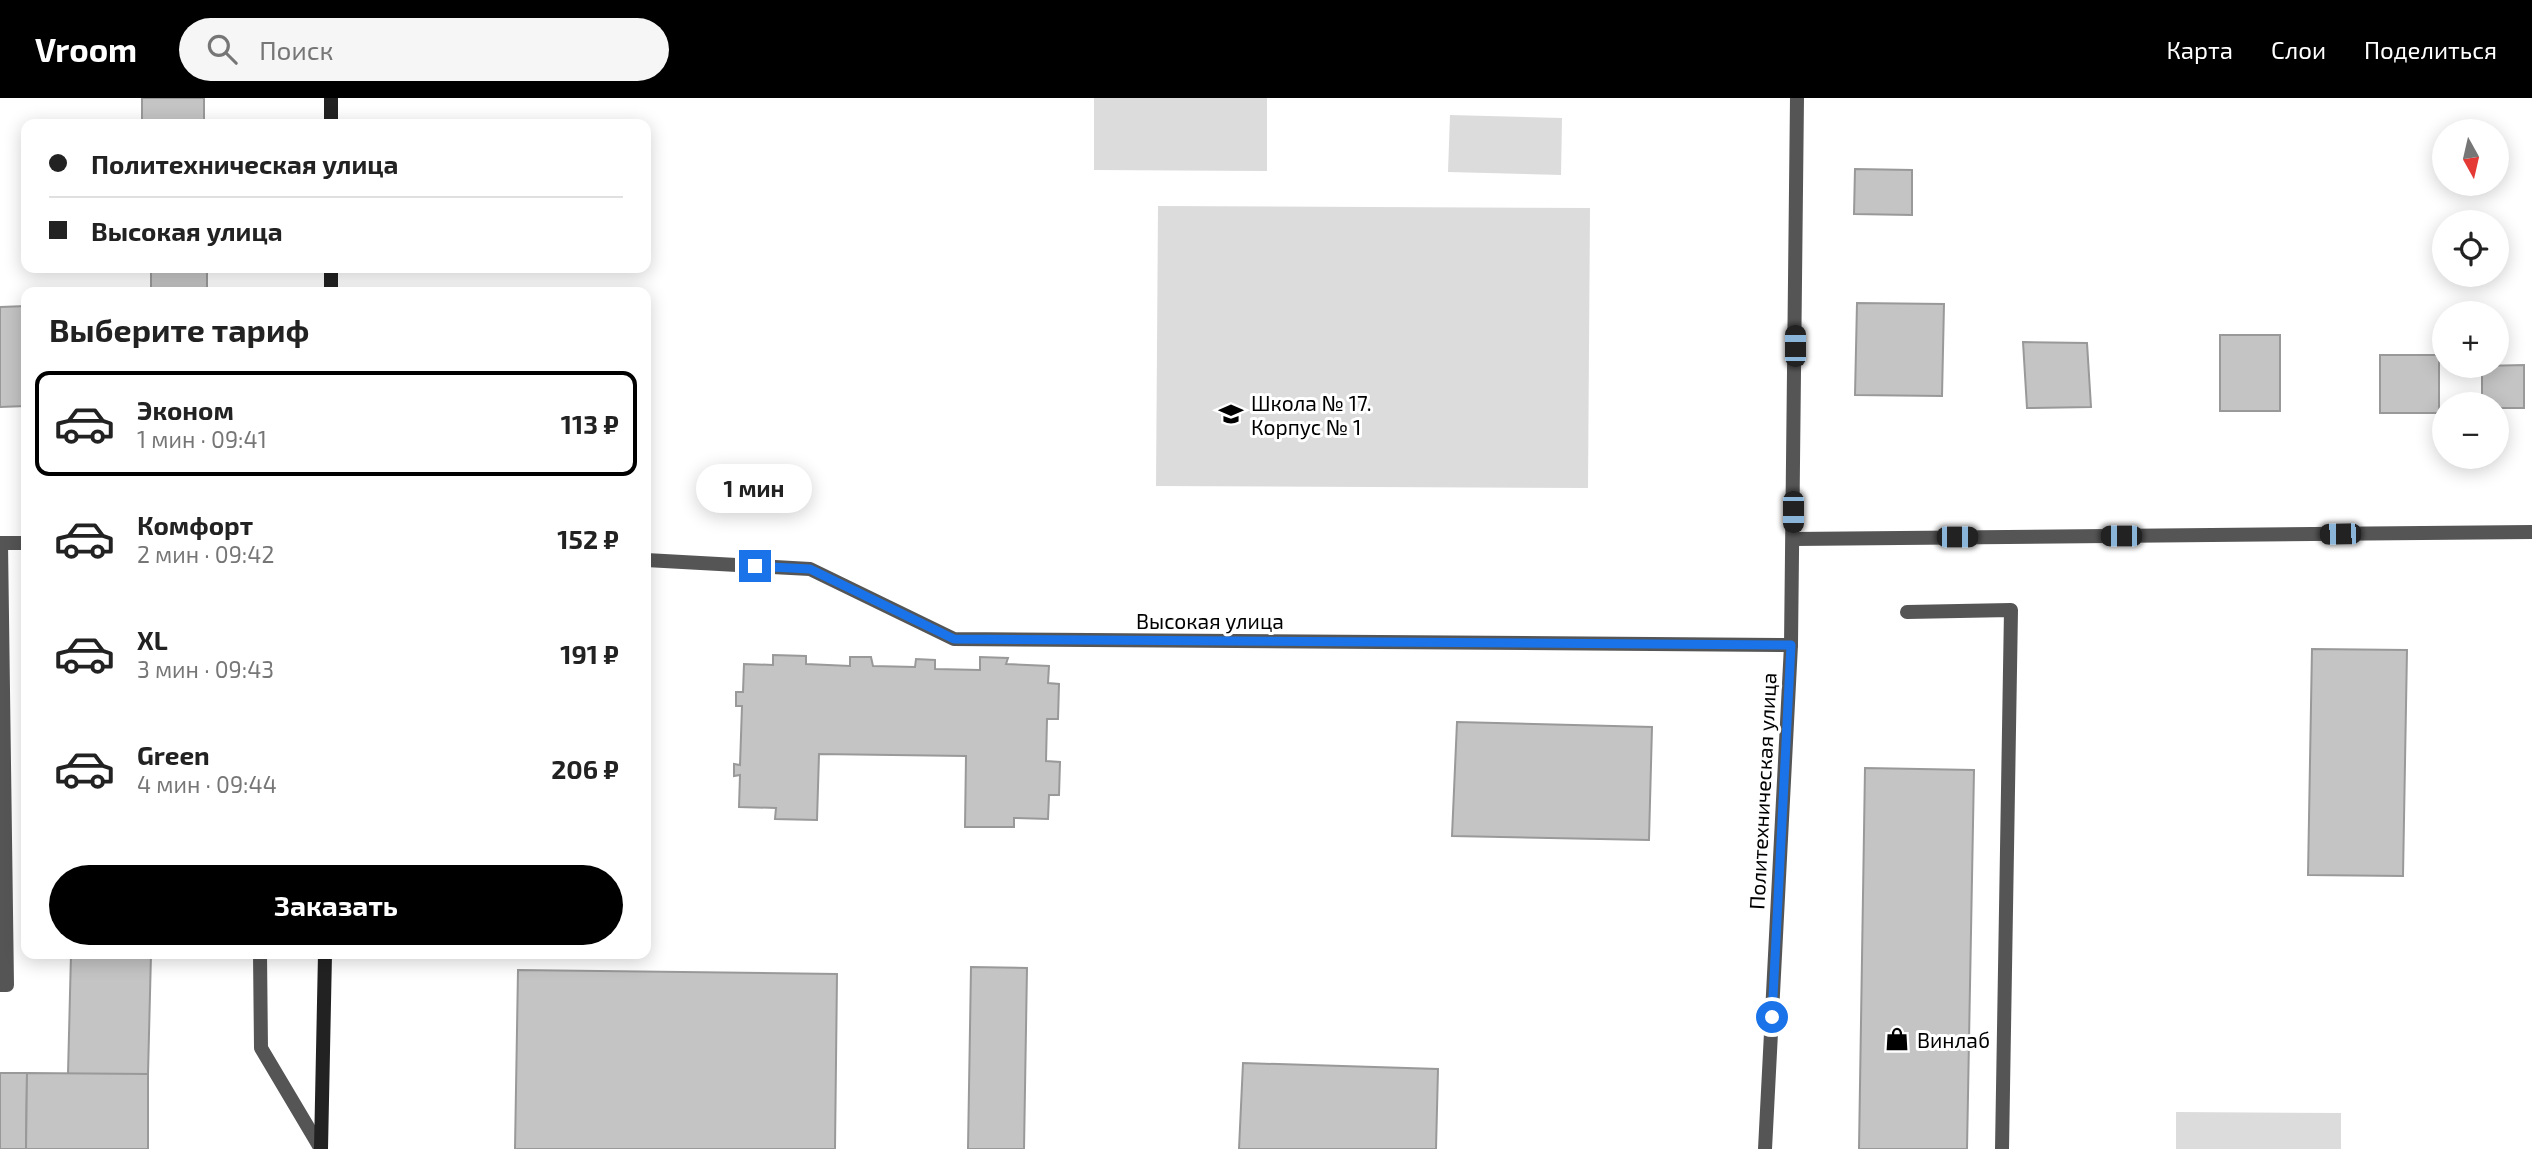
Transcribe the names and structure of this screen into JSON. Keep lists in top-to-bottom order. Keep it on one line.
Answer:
{"streets":{"street":["Высокая улица","Политехническая улица"]},"crossings":[["Высокая улица","Политехническая улица"]],"places":{"school or university":["Школа № 17. Корпус № 1"],"shop":["Винлаб"]},"north":"bottom","page":{"header":"Vroom","search":"Поиск","nav":["Карта","Слои","Поделиться"],"map_buttons":["+","−"],"banner":["Политехническая улица","Высокая улица"],"heading":"Выберите тариф","list":[{"name":"Эконом","note":"1 мин · 09:41","value":"113 ₽"},{"name":"Комфорт","note":"2 мин · 09:42","value":"152 ₽"},{"name":"XL","note":"3 мин · 09:43","value":"191 ₽"},{"name":"Green","note":"4 мин · 09:44","value":"206 ₽"}],"bubble":"1 мин","buttons":"Заказать"}}
